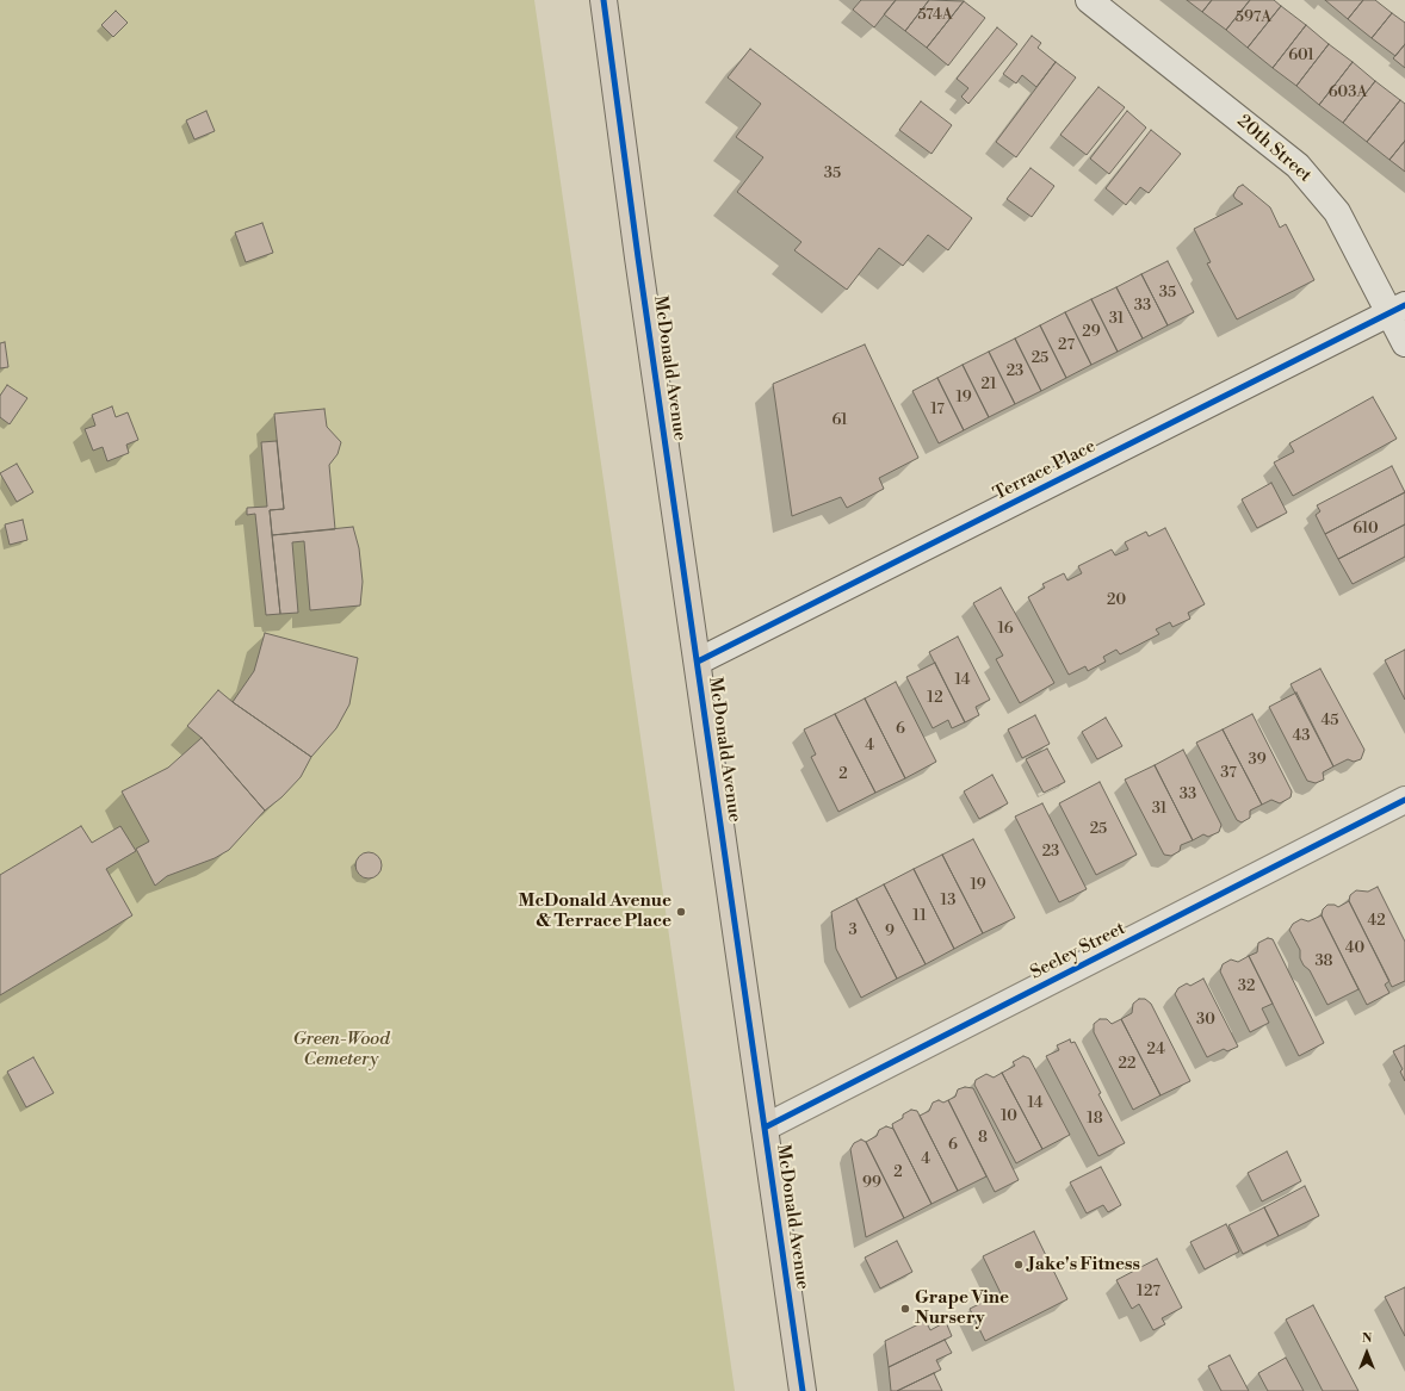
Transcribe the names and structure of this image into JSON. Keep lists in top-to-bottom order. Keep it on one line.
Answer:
{"streets":{"main road":["20th Street","McDonald Avenue","Terrace Place","Seeley Street"]},"crossings":[["20th Street","Terrace Place"],["McDonald Avenue","Terrace Place"],["McDonald Avenue","Seeley Street"]],"parks":["Green-Wood Cemetery"],"places":["McDonald Avenue & Terrace Place","Jake's Fitness","Grape Vine Nursery"],"house_numbers":["574A","597A","601","603A","35","35","33","31","29","27","25","23","21","19","17","61","610","20","16","14","12","45","6","43","4","39","37","2","33","31","25","23","19","13","11","42","3","9","40","38","32","30","24","22","14","10","18","8","6","4","2","99","127"],"north":"top"}
